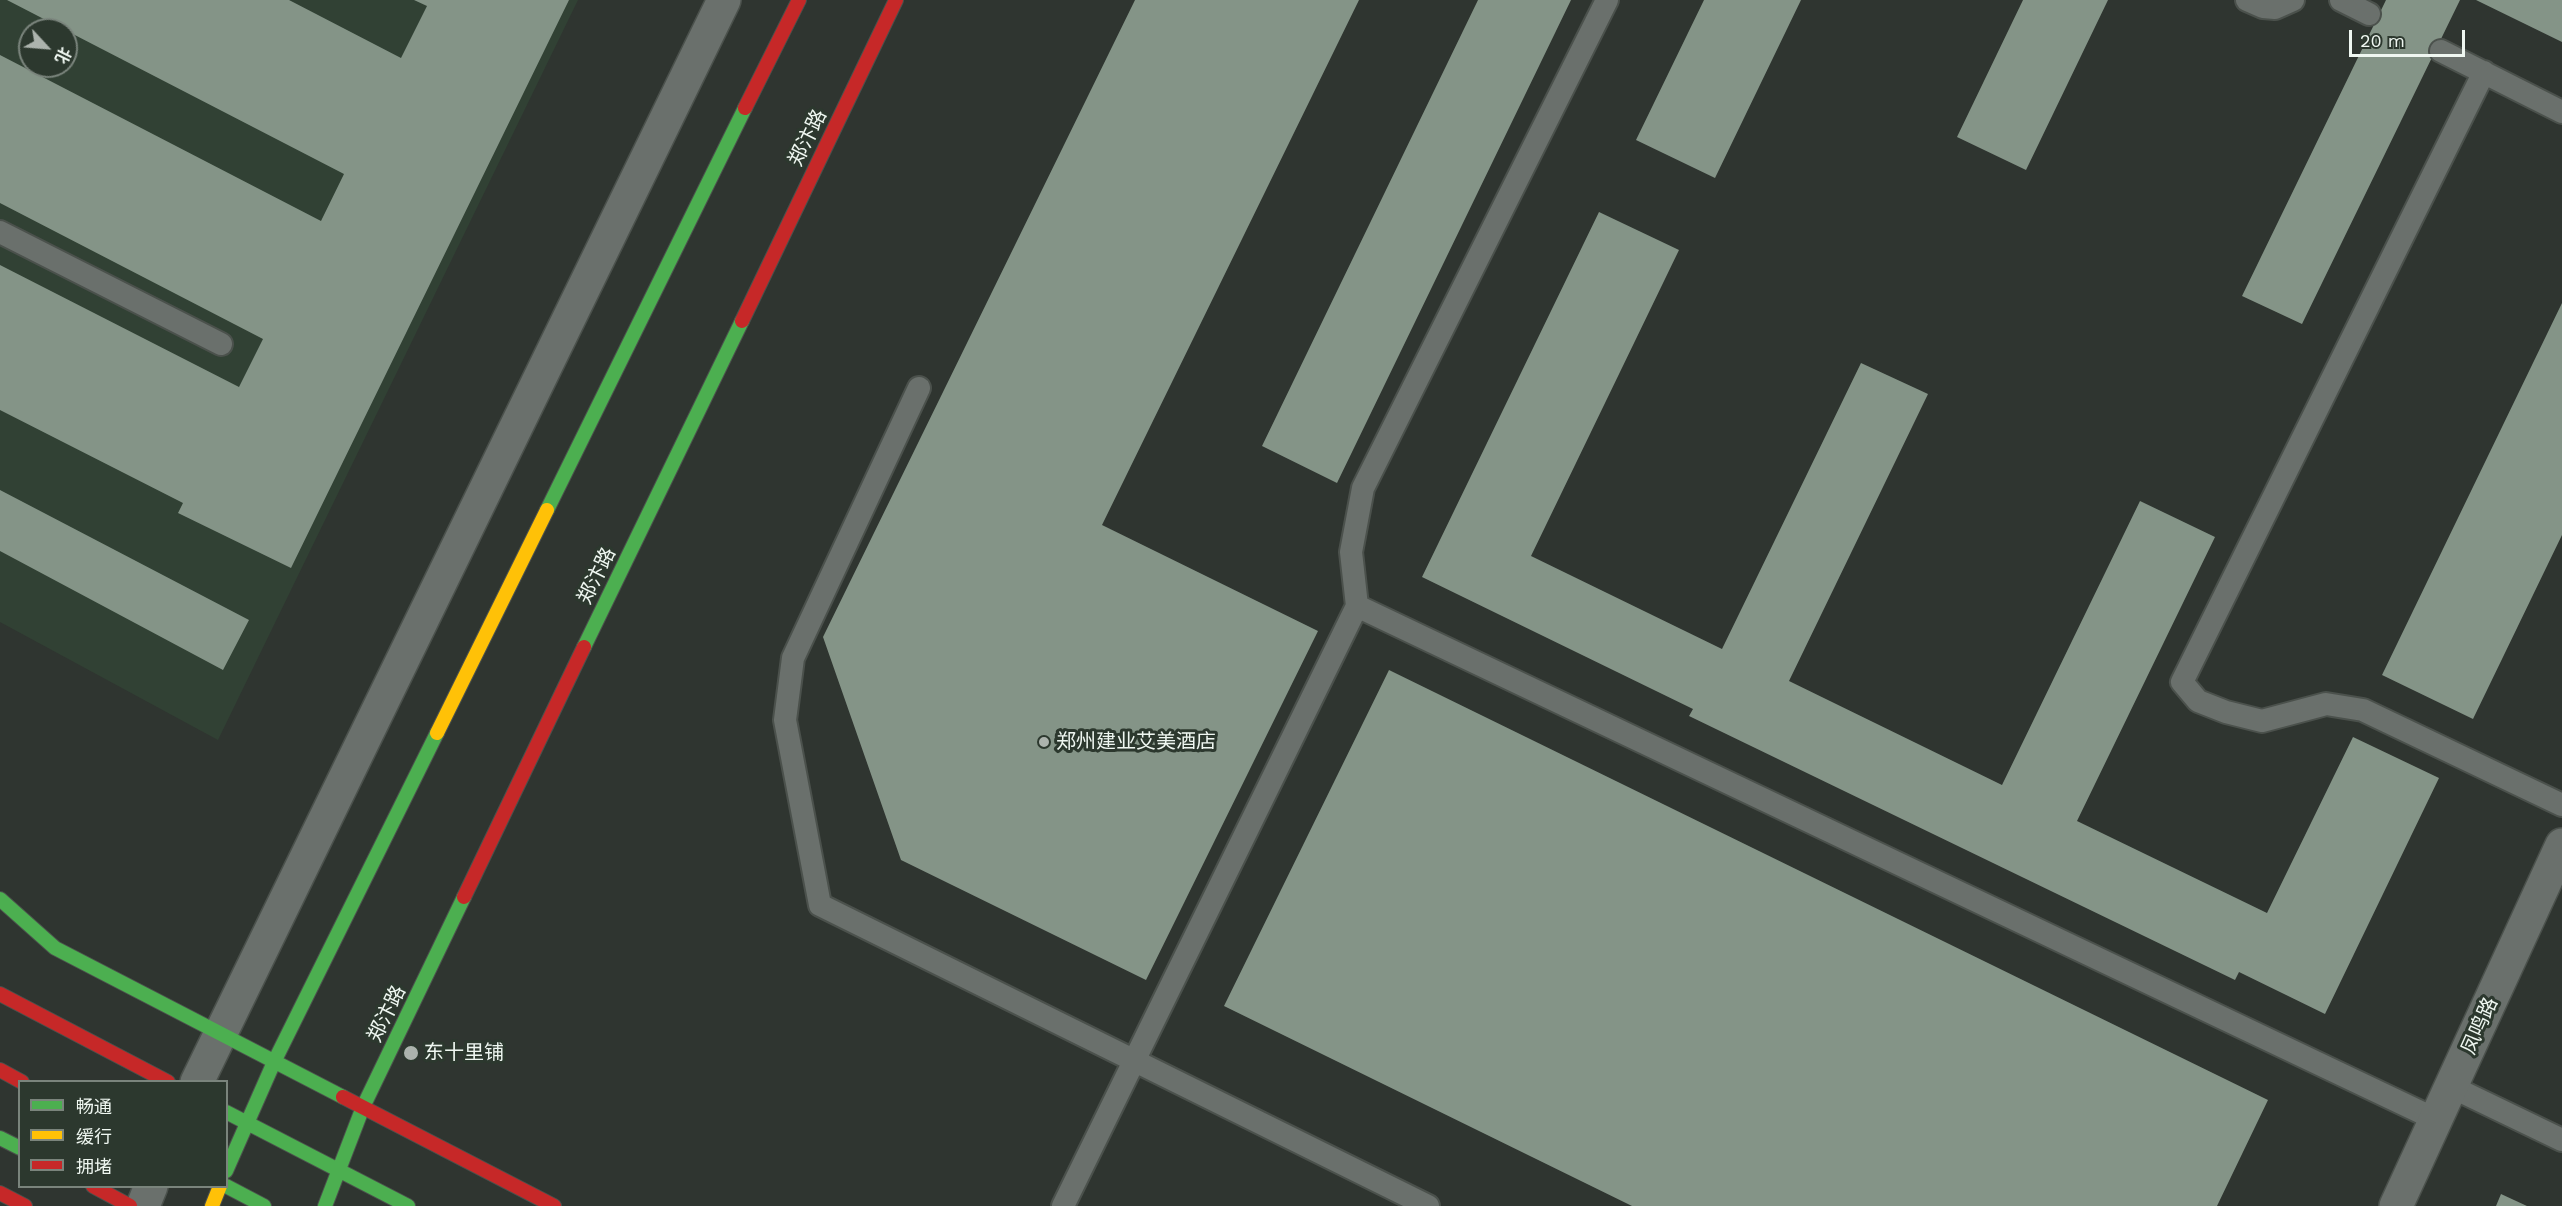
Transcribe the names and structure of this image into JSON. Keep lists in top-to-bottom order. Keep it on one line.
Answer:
{"streets":{"main road":["郑汴路"],"street":["凤鸣路"]},"places":["郑州建业艾美酒店","东十里铺"],"legend":["畅通","缓行","拥堵"],"scale_bar":"20 m","north":"bottom right"}
